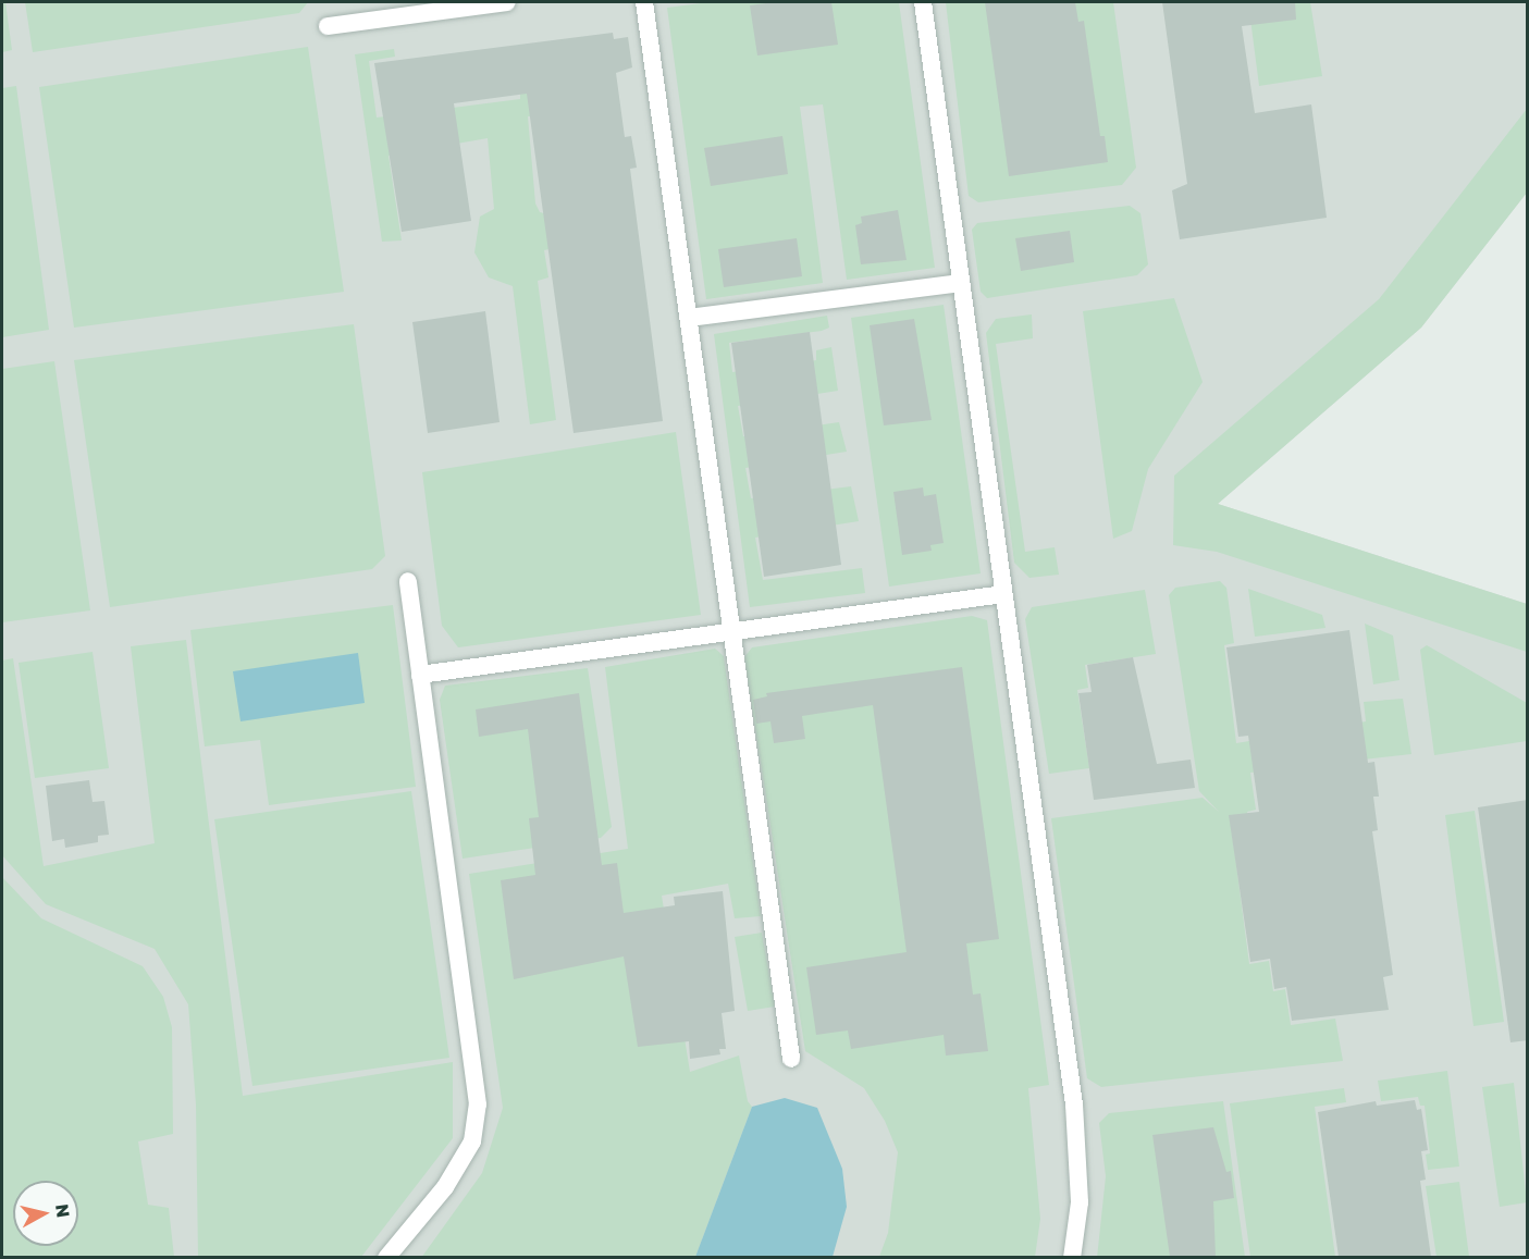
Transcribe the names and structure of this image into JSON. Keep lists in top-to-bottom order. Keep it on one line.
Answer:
{"north":"right"}
